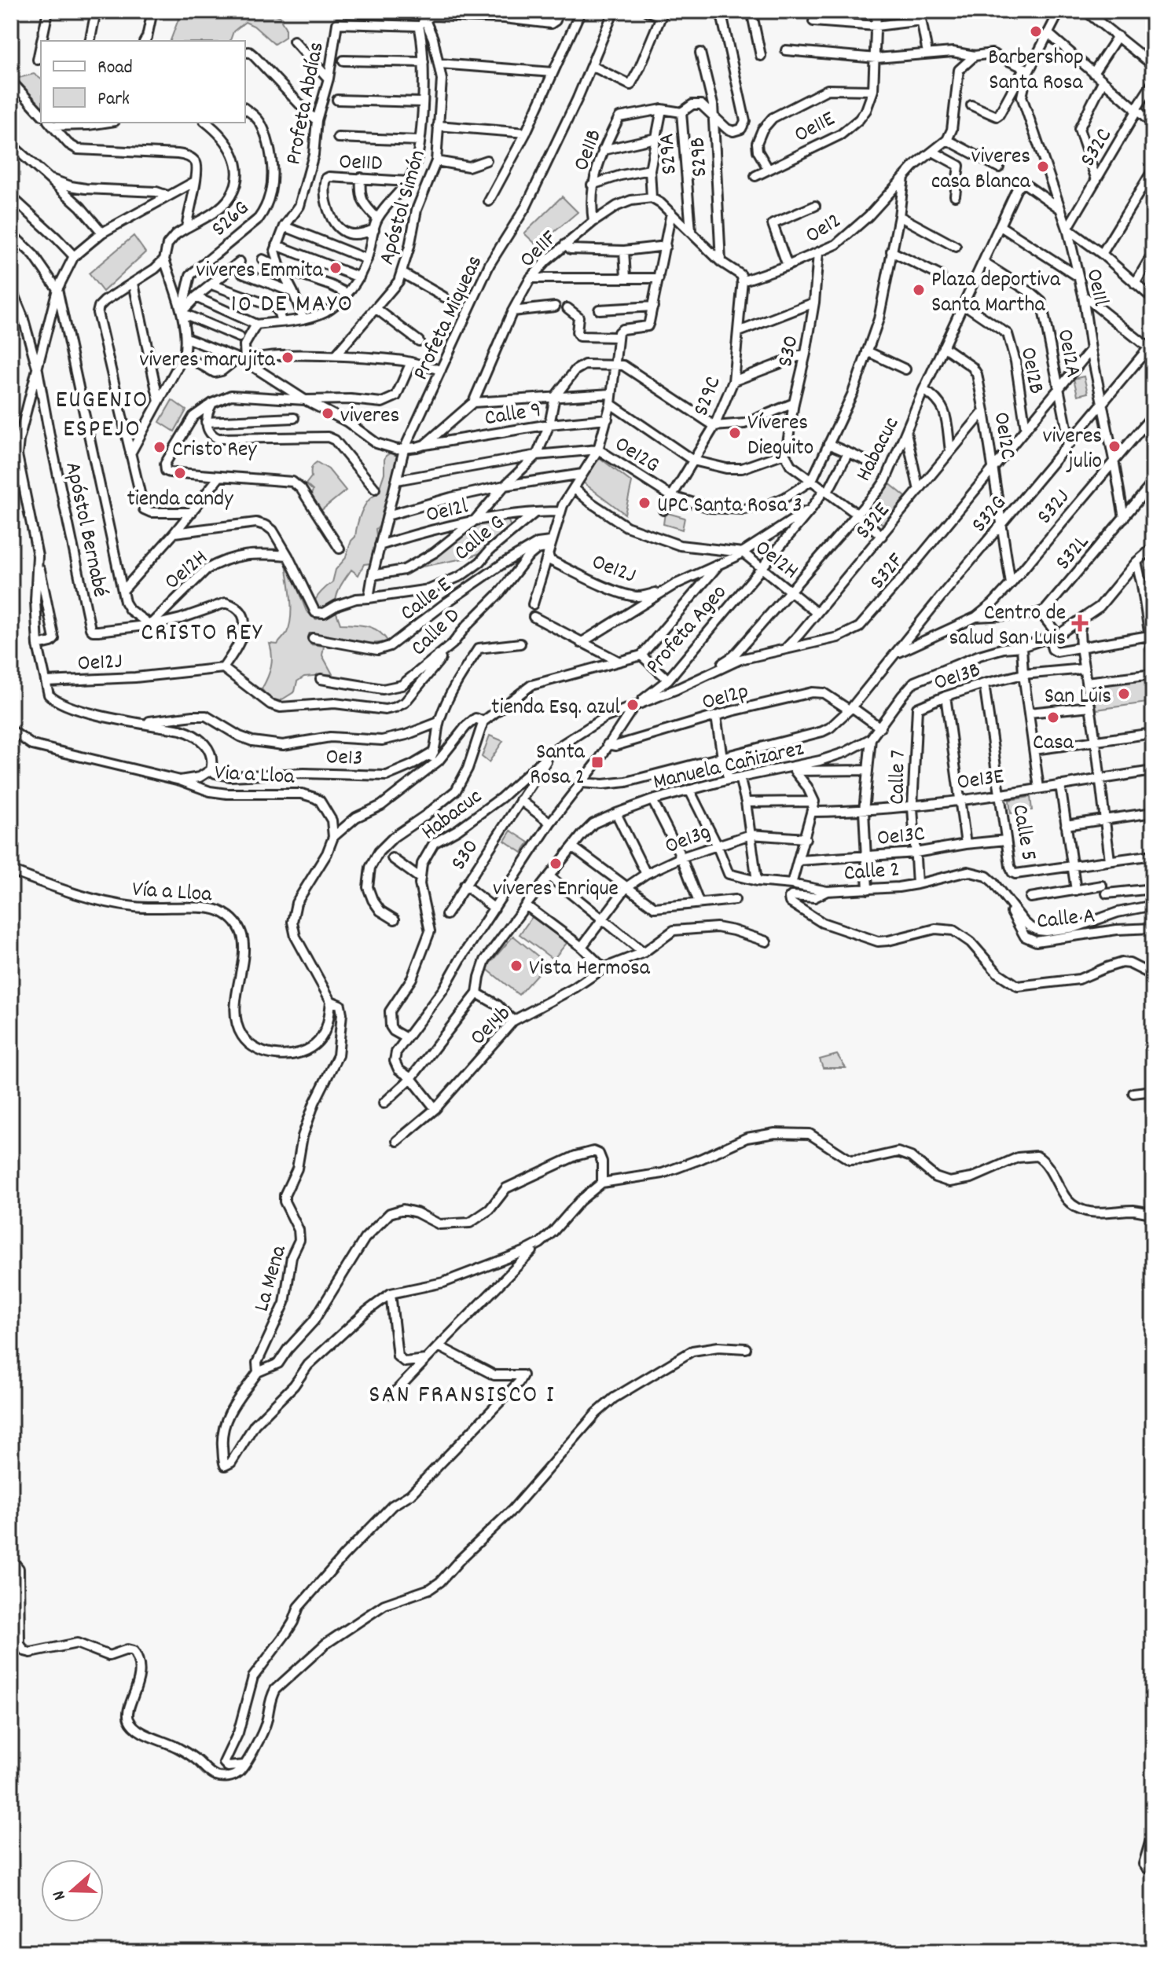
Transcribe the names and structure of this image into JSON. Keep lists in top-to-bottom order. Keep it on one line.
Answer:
{"streets":{"street":["Profeta Abdías","Oe11E","S32C","Oe11B","S29A","S29B","Oe11D","Apóstol Simón","S26G","Oe12","Oe11F","Oe11l","Profeta Miqueas","S30","Oe12A","Oe12B","S29C","Calle 9","Oe12C","Habacuc","Oe12G","S32J","Oe12l","S32G","S32E","Apóstol Bernabé","Calle G","S32L","Oe12H","Oe12J","S32F","Calle E","Profeta Ageo","Calle D","Oe13B","Oe12p","Oe13","Manuela Cañizarez","Via a Lloa","Calle 7","Oe13E","Calle 5","Oe13C","Oe13g","Calle 2","Vía a Lloa","Calle A","Oe14b","La Mena"]},"crossings":[["Profeta Abdías","Apóstol Simón"],["S32C","Oe11l"],["Oe11B","S29A"],["Oe11B","Oe11F"],["S29A","S29B"],["Oe12","S30"],["Oe12","S29C"],["Oe11F","Profeta Miqueas"],["Oe11F","Calle 9"],["Oe11l","Habacuc"],["Oe11l","S32J"],["Oe11l","S32G"],["Oe11l","S32L"],["Oe11l","S32F"],["Profeta Miqueas","Oe12G"],["Profeta Miqueas","Oe12l"],["Profeta Miqueas","Calle G"],["S30","Habacuc"],["Oe12A","Habacuc"],["Oe12A","S32G"],["Oe12A","S32F"],["Oe12B","Habacuc"],["Oe12B","S32F"],["S29C","Oe12G"],["Oe12C","Habacuc"],["Oe12C","S32J"],["Oe12C","S32G"],["Oe12C","S32E"],["Oe12C","S32F"],["Habacuc","Oe12H"],["Habacuc","S32F"],["Habacuc","Profeta Ageo"],["Oe12l","Calle G"],["S32G","Profeta Ageo"],["S32G","Oe12p"],["S32E","Oe12H"],["S32E","S32F"],["Apóstol Bernabé","Oe12H"],["Oe12H","Profeta Ageo"],["Oe12J","Calle E"],["Oe12J","Calle D"],["S32F","Profeta Ageo"],["Calle E","Calle D"],["Profeta Ageo","Oe12p"],["Profeta Ageo","Manuela Cañizarez"],["Oe13B","Calle 7"],["Oe13B","Calle 5"],["Oe12p","Manuela Cañizarez"],["Calle 7","Oe13E"],["Calle 7","Oe13C"],["Calle 7","Calle 2"],["Oe13E","Calle 5"],["Calle 5","Oe13C"],["Oe13g","Calle 2"],["Calle 2","Calle A"],["Vía a Lloa","La Mena"]],"districts":["10 DE MAYO","EUGENIO ESPEJO","CRISTO REY","SAN FRANSISCO I"],"places":{"other":["Barbershop Santa Rosa","viveres casa Blanca","viveres Emmita","Plaza deportiva Santa Martha","viveres marujita","viveres","Víveres Dieguito","viveres julio","Cristo Rey","tienda candy","UPC Santa Rosa 3","San Luis","tienda Esq. azul","Casa","viveres Enrique","Vista Hermosa"],"health":["Centro de salud San Luis"],"transit":["Santa Rosa 2"]},"legend":["Road","Park"],"north":"left"}
